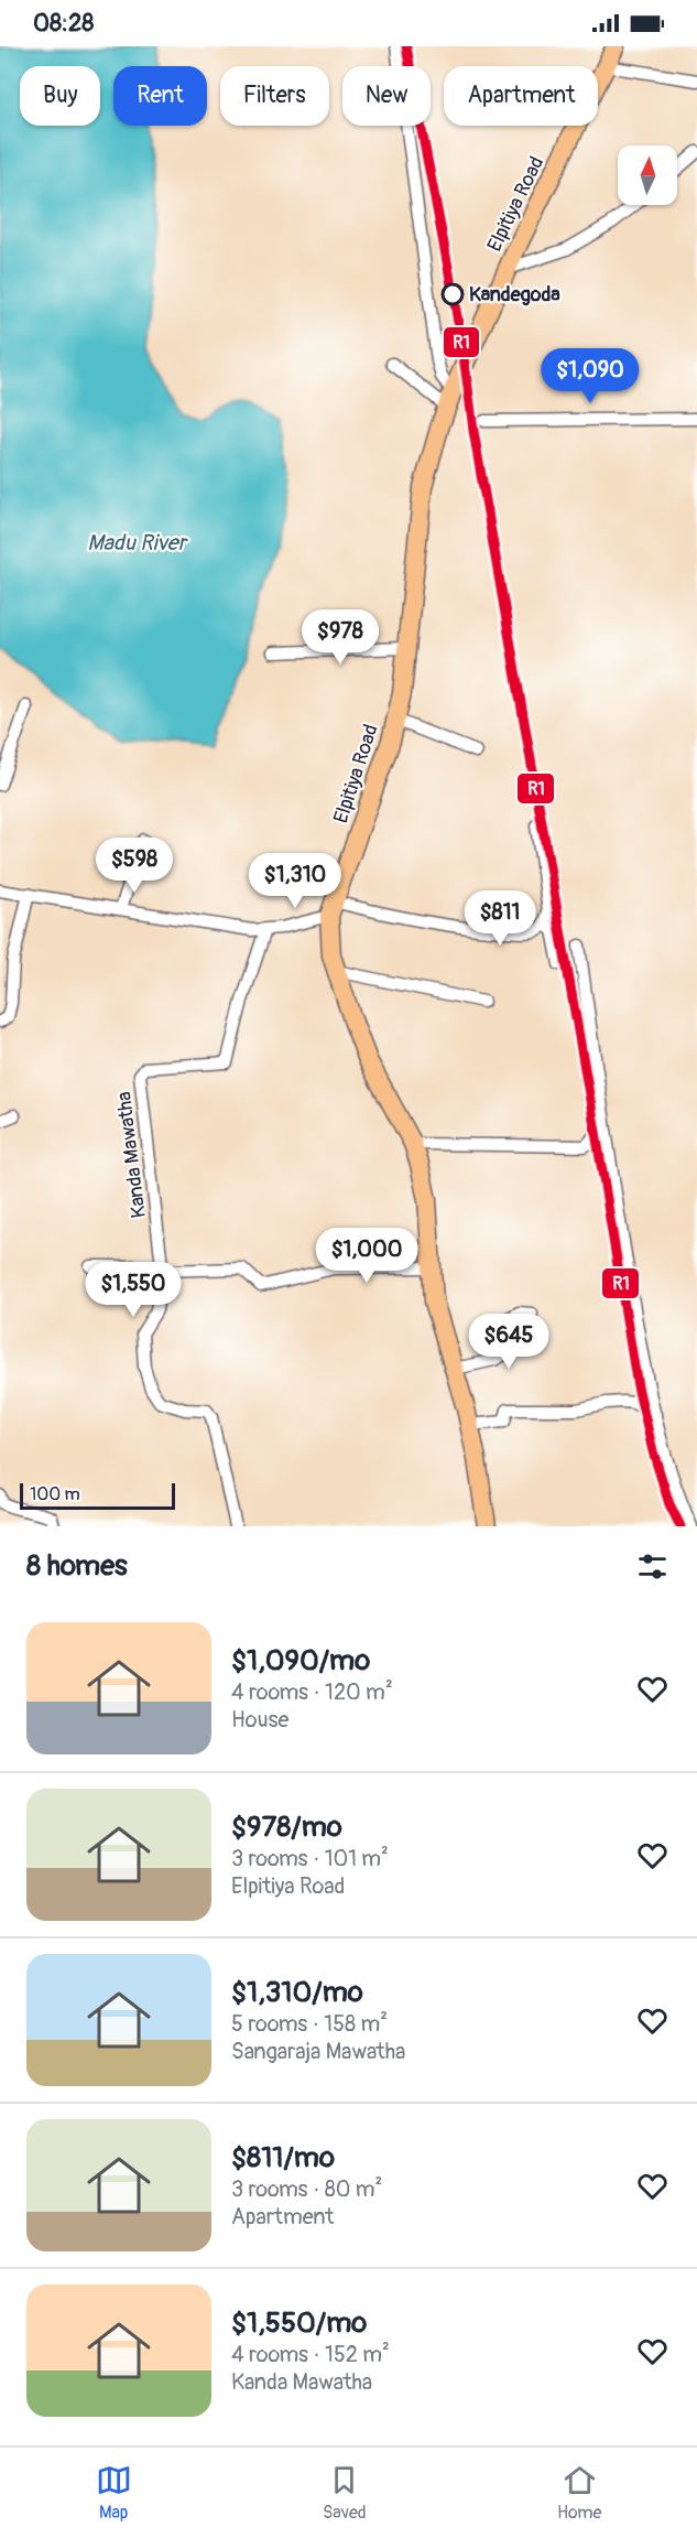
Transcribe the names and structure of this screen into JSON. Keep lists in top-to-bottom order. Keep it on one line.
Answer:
{"streets":{"main road":["Elpitiya Road"],"street":["Kanda Mawatha"]},"water":["Madu River"],"places":["Kandegoda"],"lines":["transit line R1"],"scale_bar":"100 m","north":"top","page":{"status":"08:28","chip":["Buy","Rent","Filters","New","Apartment"],"price":["$1,090","$978","$598","$1,310","$811","$1,000","$1,550","$645"],"scale":"100 m","heading":"8 homes","list":[{"name":"$1,090/mo","note":"4 rooms · 120 m² · House"},{"name":"$978/mo","note":"3 rooms · 101 m² · Elpitiya Road"},{"name":"$1,310/mo","note":"5 rooms · 158 m² · Sangaraja Mawatha"},{"name":"$811/mo","note":"3 rooms · 80 m² · Apartment"},{"name":"$1,550/mo","note":"4 rooms · 152 m² · Kanda Mawatha"}],"tabs":["Map","Saved","Home"]}}
